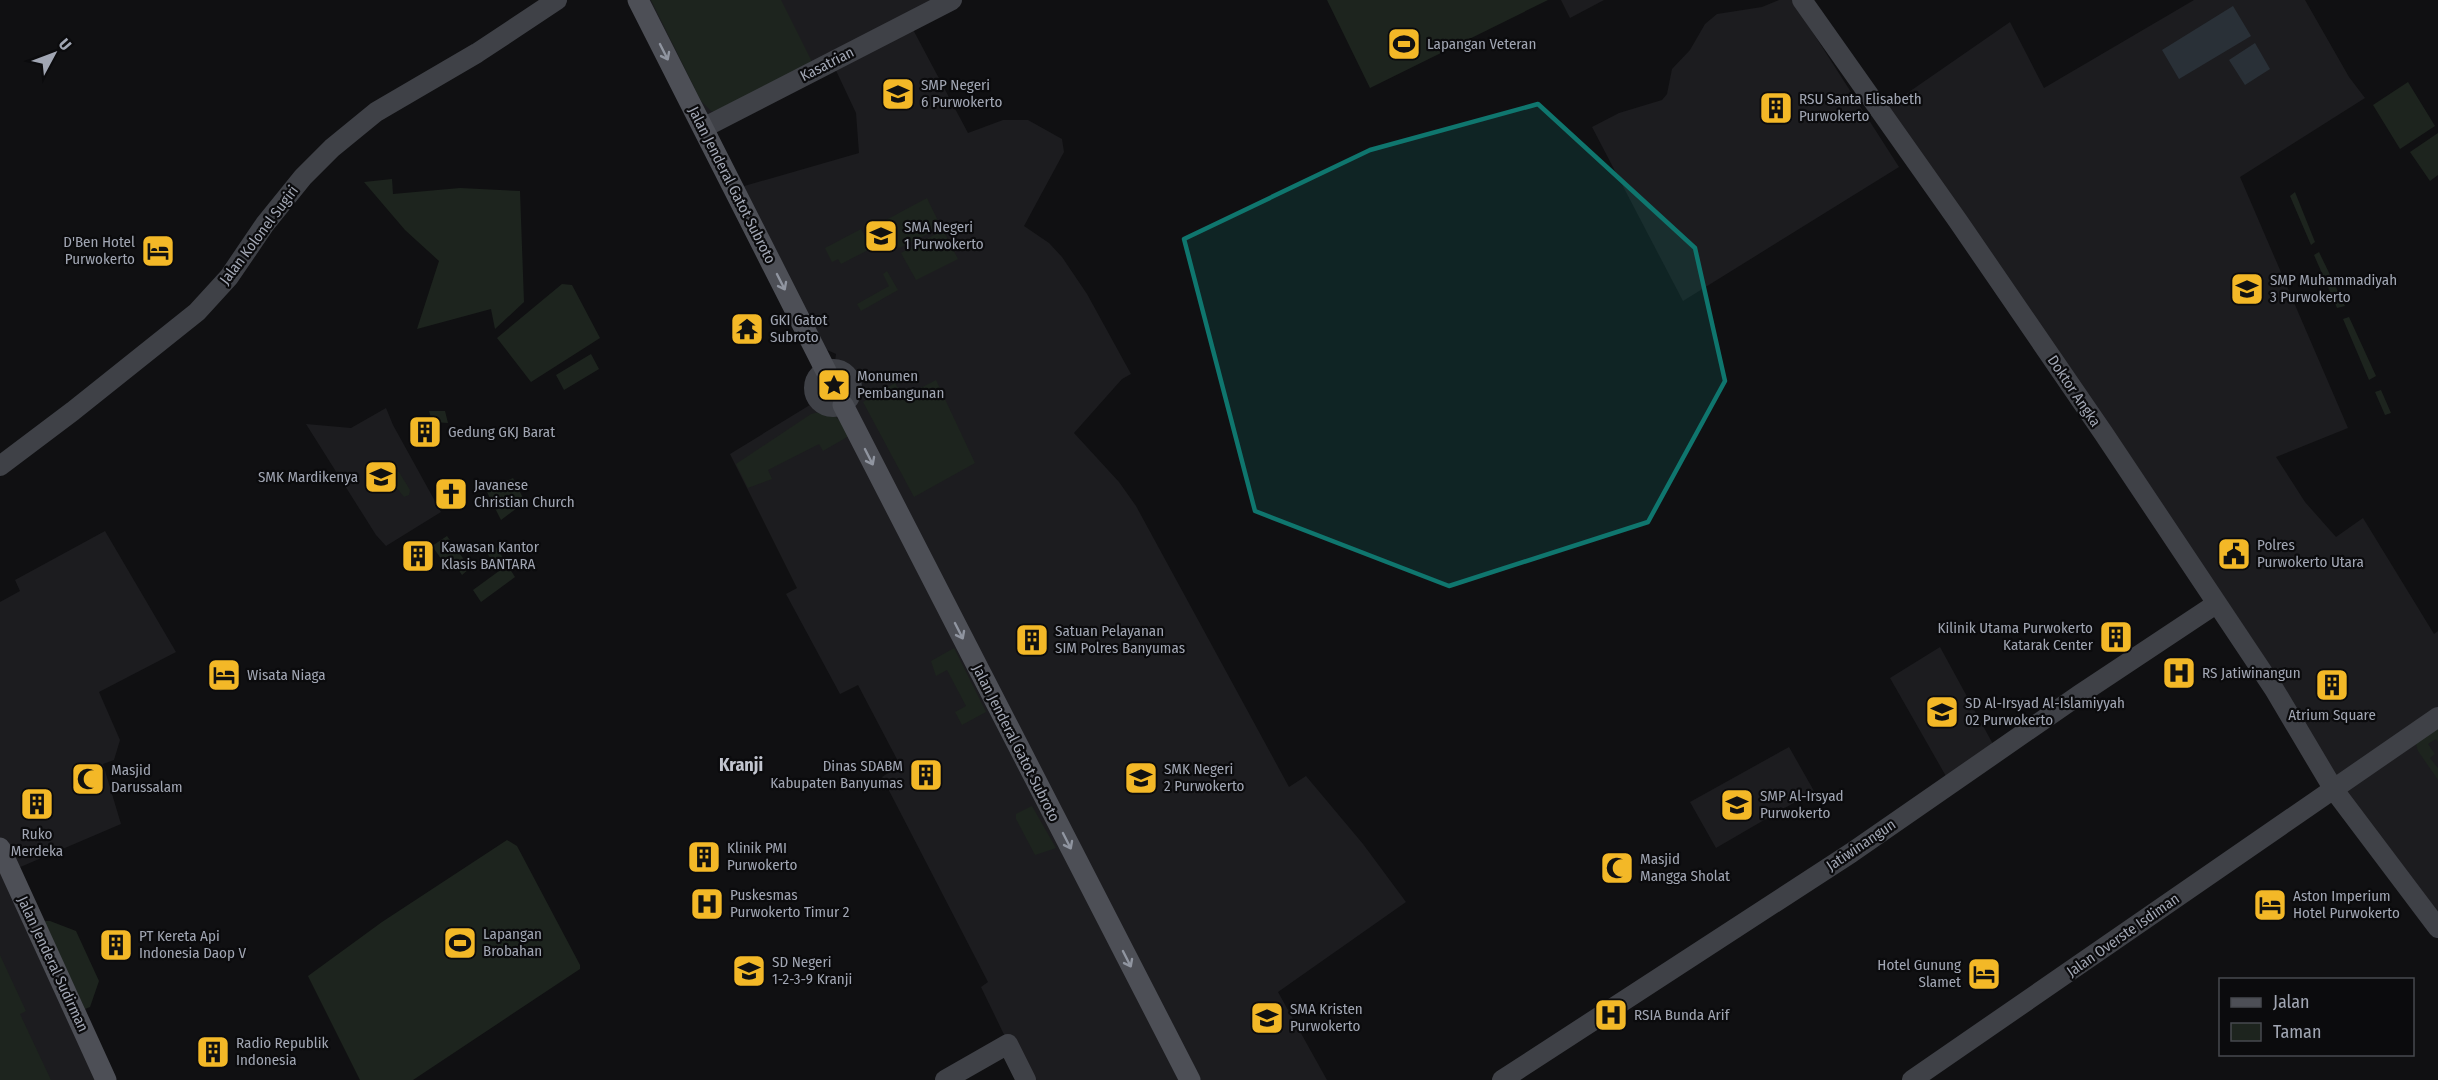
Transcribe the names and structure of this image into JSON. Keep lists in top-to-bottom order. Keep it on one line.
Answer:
{"streets":{"main road":["Jalan Jenderal Gatot Subroto","Jalan Jenderal Sudirman"],"street":["Kasatrian","Jalan Kolonel Sugiri","Doktor Angka","Jatiwinangun","Jalan Overste Isdiman"]},"crossings":[["Kasatrian","Jalan Jenderal Gatot Subroto"],["Doktor Angka","Jatiwinangun"],["Doktor Angka","Jalan Overste Isdiman"]],"one_way":["Jalan Jenderal Gatot Subroto"],"districts":["Kranji"],"places":{"sports":["Lapangan Veteran","Lapangan Brobahan"],"school or university":["SMP Negeri 6 Purwokerto","SMA Negeri 1 Purwokerto","SMP Muhammadiyah 3 Purwokerto","SMK Mardikenya","SD Al-Irsyad Al-Islamiyyah 02 Purwokerto","SMK Negeri 2 Purwokerto","SMP Al-Irsyad Purwokerto","SD Negeri 1-2-3-9 Kranji","SMA Kristen Purwokerto"],"building":["RSU Santa Elisabeth Purwokerto","Gedung GKJ Barat","Kawasan Kantor Klasis BANTARA","Kilinik Utama Purwokerto Katarak Center","Satuan Pelayanan SIM Polres Banyumas","Atrium Square","Dinas SDABM Kabupaten Banyumas","Ruko Merdeka","Klinik PMI Purwokerto","PT Kereta Api Indonesia Daop V","Radio Republik Indonesia"],"hotel":["D'Ben Hotel Purwokerto","Wisata Niaga","Aston Imperium Hotel Purwokerto","Hotel Gunung Slamet"],"temple":["GKI Gatot Subroto"],"place":["Monumen Pembangunan"],"church":["Javanese Christian Church"],"public building":["Polres Purwokerto Utara"],"hospital":["RS Jatiwinangun","Puskesmas Purwokerto Timur 2","RSIA Bunda Arif"],"mosque":["Masjid Darussalam","Masjid Mangga Sholat"]},"legend":["Jalan","Taman"],"north":"top right"}
